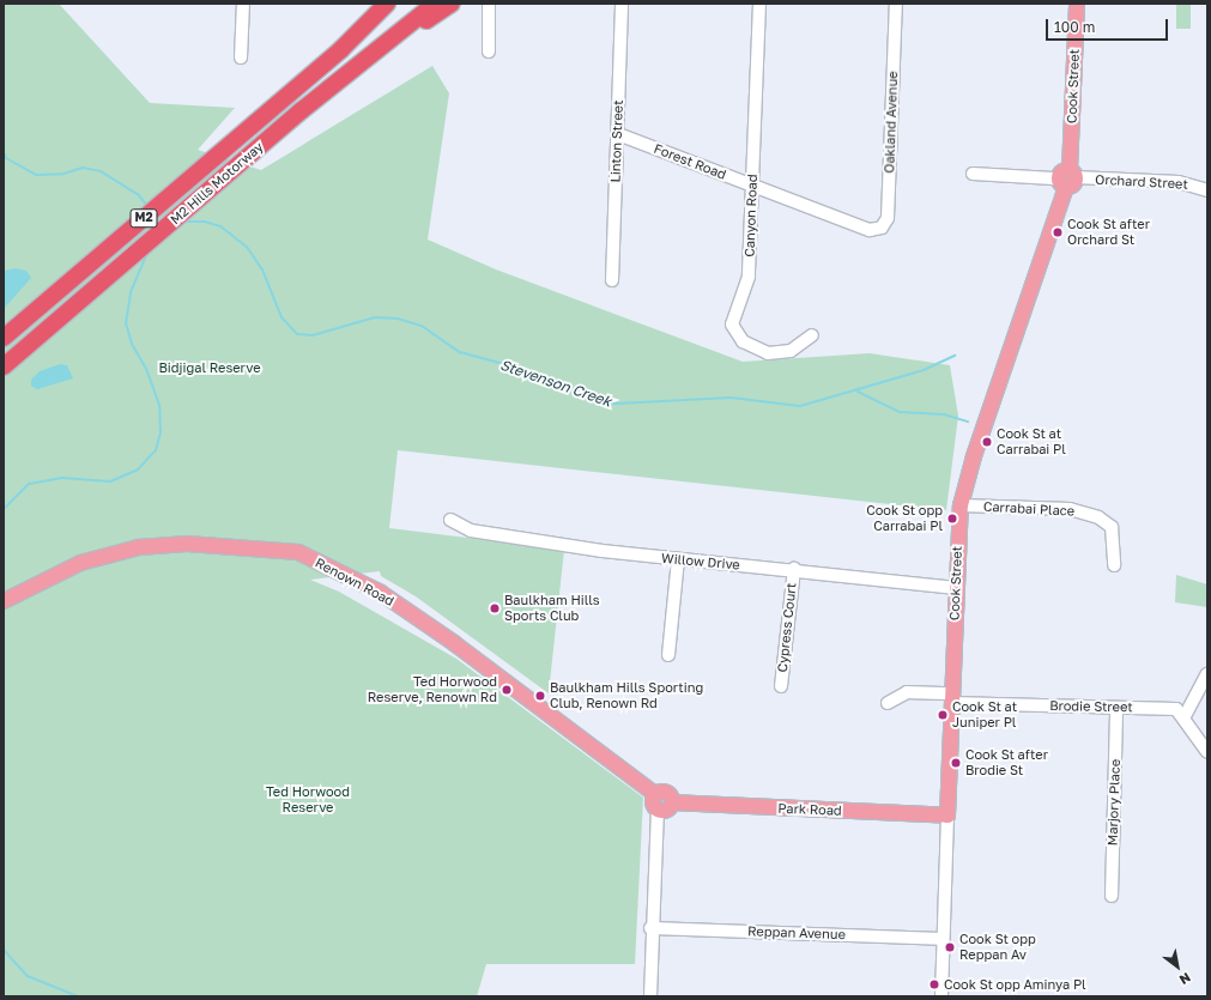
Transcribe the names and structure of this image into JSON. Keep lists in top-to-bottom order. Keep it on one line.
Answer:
{"streets":{"highway":["M2 Hills Motorway","M2"],"main road":["Cook Street","Renown Road","Park Road"],"street":["Oakland Avenue","Linton Street","Forest Road","Orchard Street","Canyon Road","Carrabai Place","Willow Drive","Cypress Court","Brodie Street","Marjory Place","Reppan Avenue"]},"crossings":[["Cook Street","Orchard Street"],["Cook Street","Carrabai Place"],["Cook Street","Willow Drive"],["Cook Street","Brodie Street"],["Cook Street","Park Road"],["Cook Street","Reppan Avenue"],["Oakland Avenue","Forest Road"],["Linton Street","Forest Road"],["Forest Road","Canyon Road"],["Willow Drive","Cypress Court"],["Renown Road","Park Road"],["Brodie Street","Marjory Place"]],"water":["Stevenson Creek"],"parks":["Bidjigal Reserve","Ted Horwood Reserve"],"places":["Cook St after Orchard St","Cook St at Carrabai Pl","Cook St opp Carrabai Pl","Baulkham Hills Sports Club","Ted Horwood Reserve, Renown Rd","Baulkham Hills Sporting Club, Renown Rd","Cook St at Juniper Pl","Cook St after Brodie St","Cook St opp Reppan Av","Cook St opp Aminya Pl"],"scale_bar":"100 m","north":"bottom right"}
